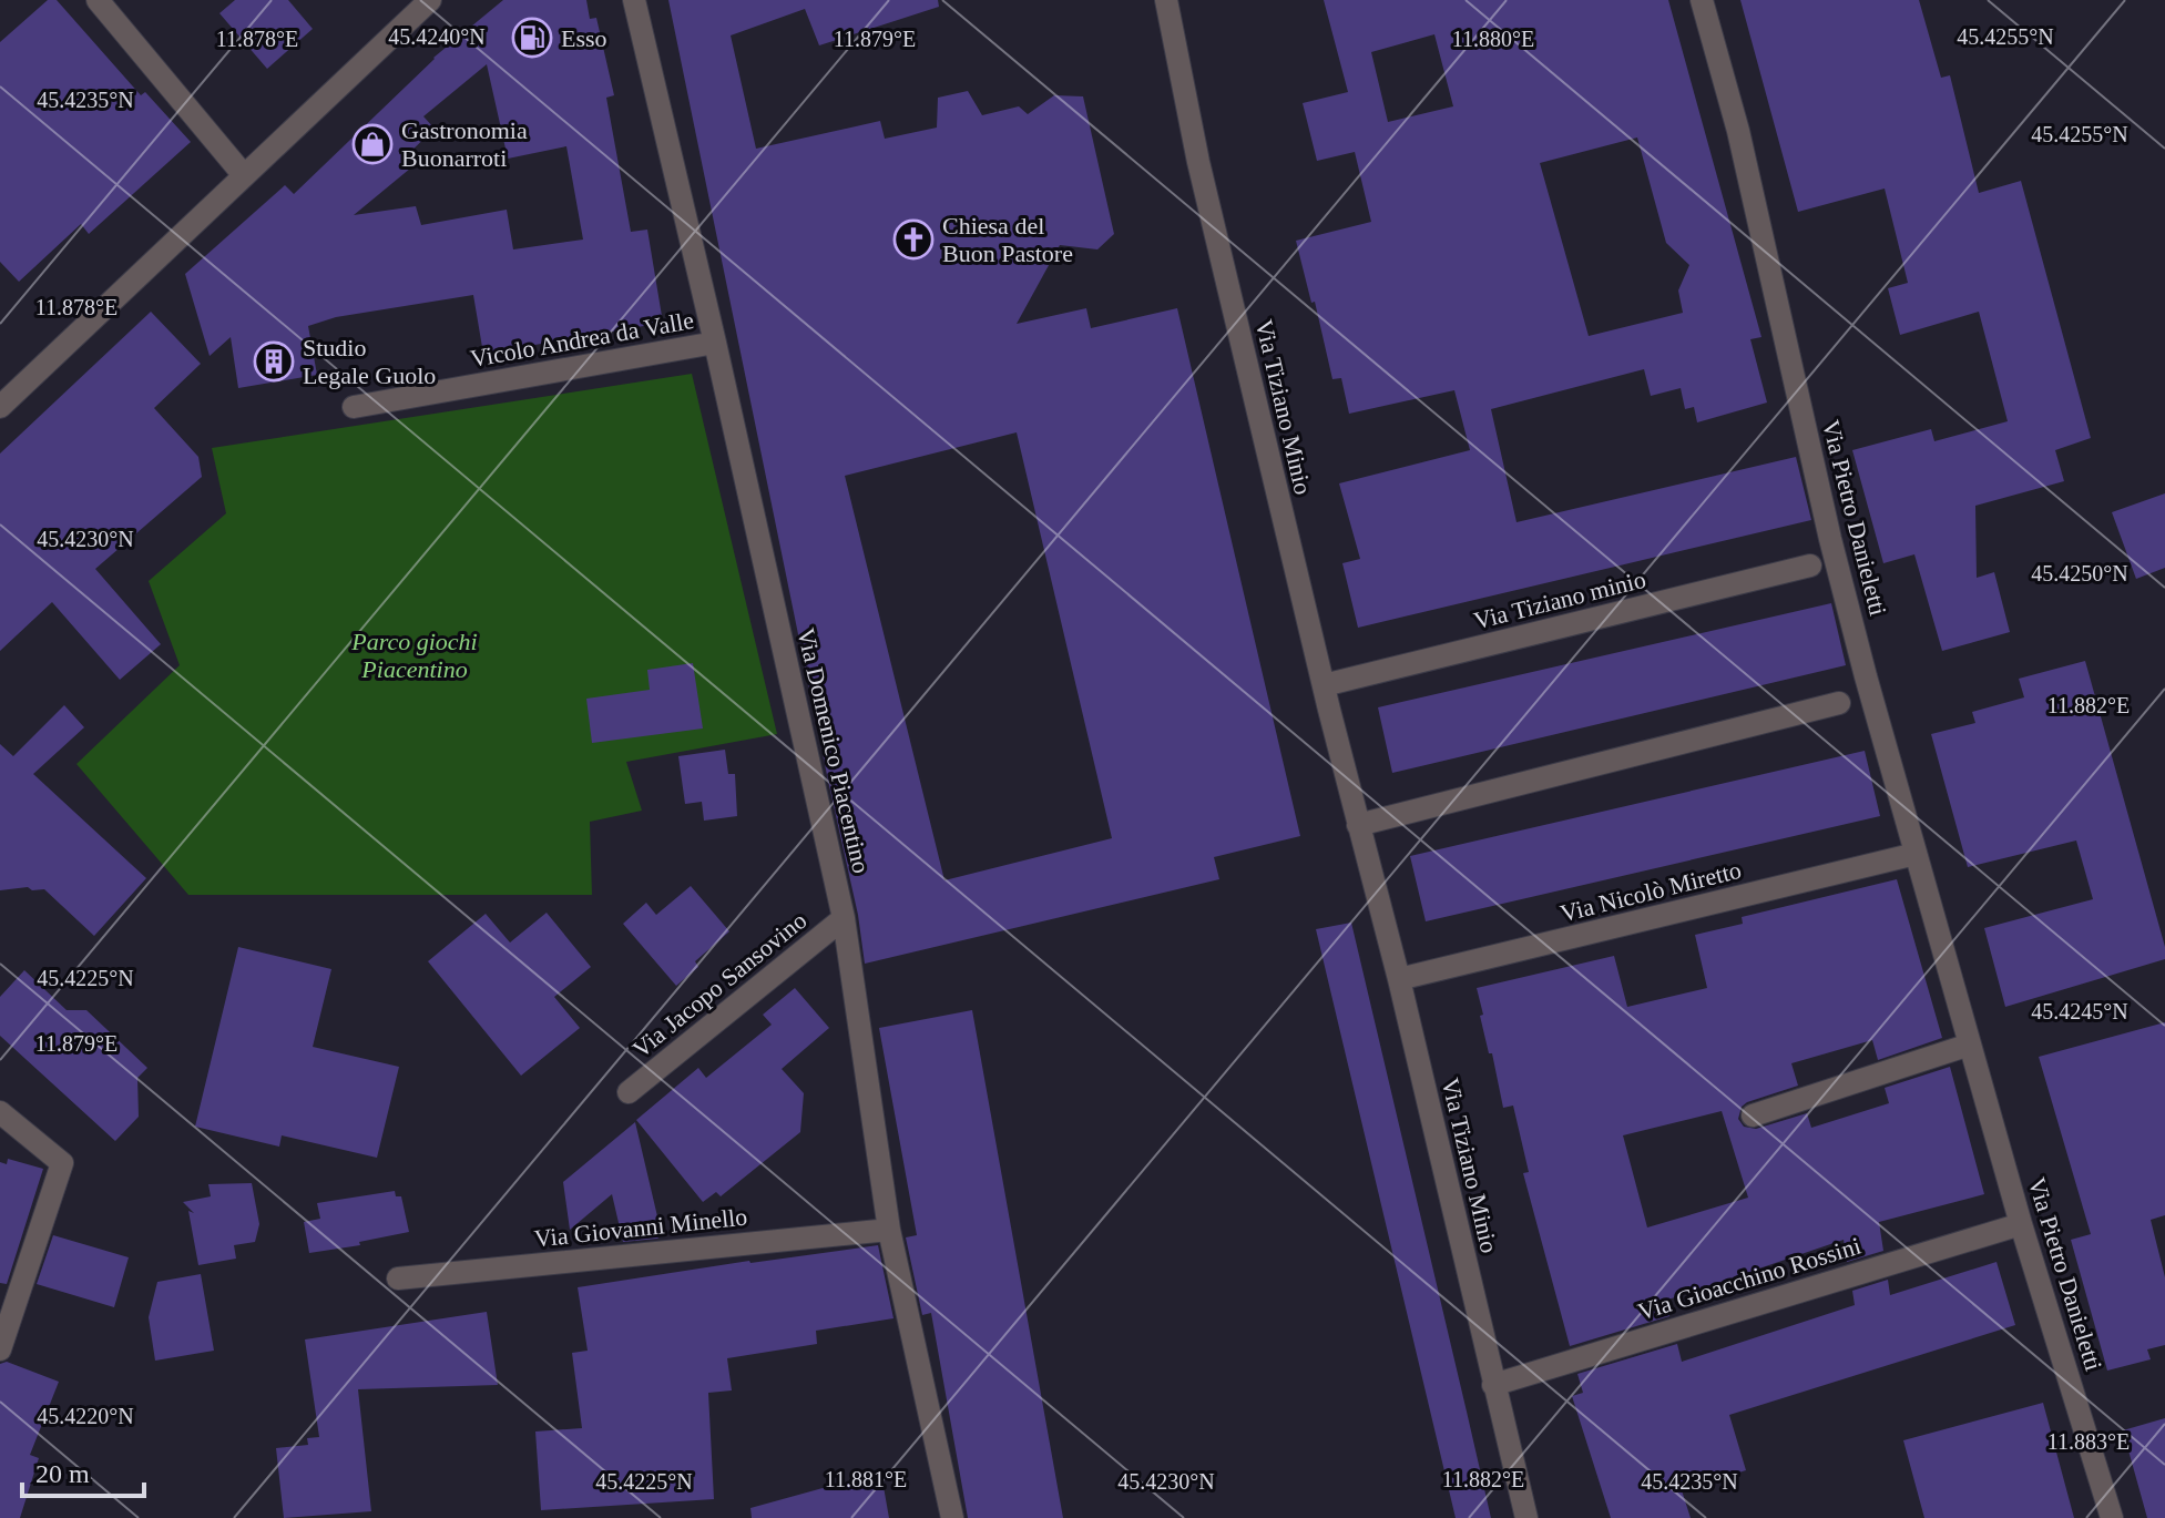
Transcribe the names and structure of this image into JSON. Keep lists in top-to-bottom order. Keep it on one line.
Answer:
{"streets":{"street":["Vicolo Andrea da Valle","Via Tiziano Minio","Via Pietro Danieletti","Via Tiziano minio","Via Domenico Piacentino","Via Nicolò Miretto","Via Jacopo Sansovino","Via Giovanni Minello","Via Gioacchino Rossini"]},"crossings":[["Vicolo Andrea da Valle","Via Domenico Piacentino"],["Via Tiziano Minio","Via Tiziano minio"],["Via Tiziano Minio","Via Nicolò Miretto"],["Via Tiziano Minio","Via Gioacchino Rossini"],["Via Pietro Danieletti","Via Nicolò Miretto"],["Via Pietro Danieletti","Via Gioacchino Rossini"],["Via Domenico Piacentino","Via Jacopo Sansovino"],["Via Domenico Piacentino","Via Giovanni Minello"]],"parks":["Parco giochi Piacentino"],"places":{"fuel station":["Esso"],"shop":["Gastronomia Buonarroti"],"church":["Chiesa del Buon Pastore"],"building":["Studio Legale Guolo"]},"scale_bar":"20 m","coordinates":["45.4240°N","45.4255°N","11.878°E","11.879°E","11.880°E","45.4235°N","45.4230°N","45.4250°N","11.882°E","45.4225°N","45.4245°N","45.4220°N","11.883°E","11.881°E"]}
